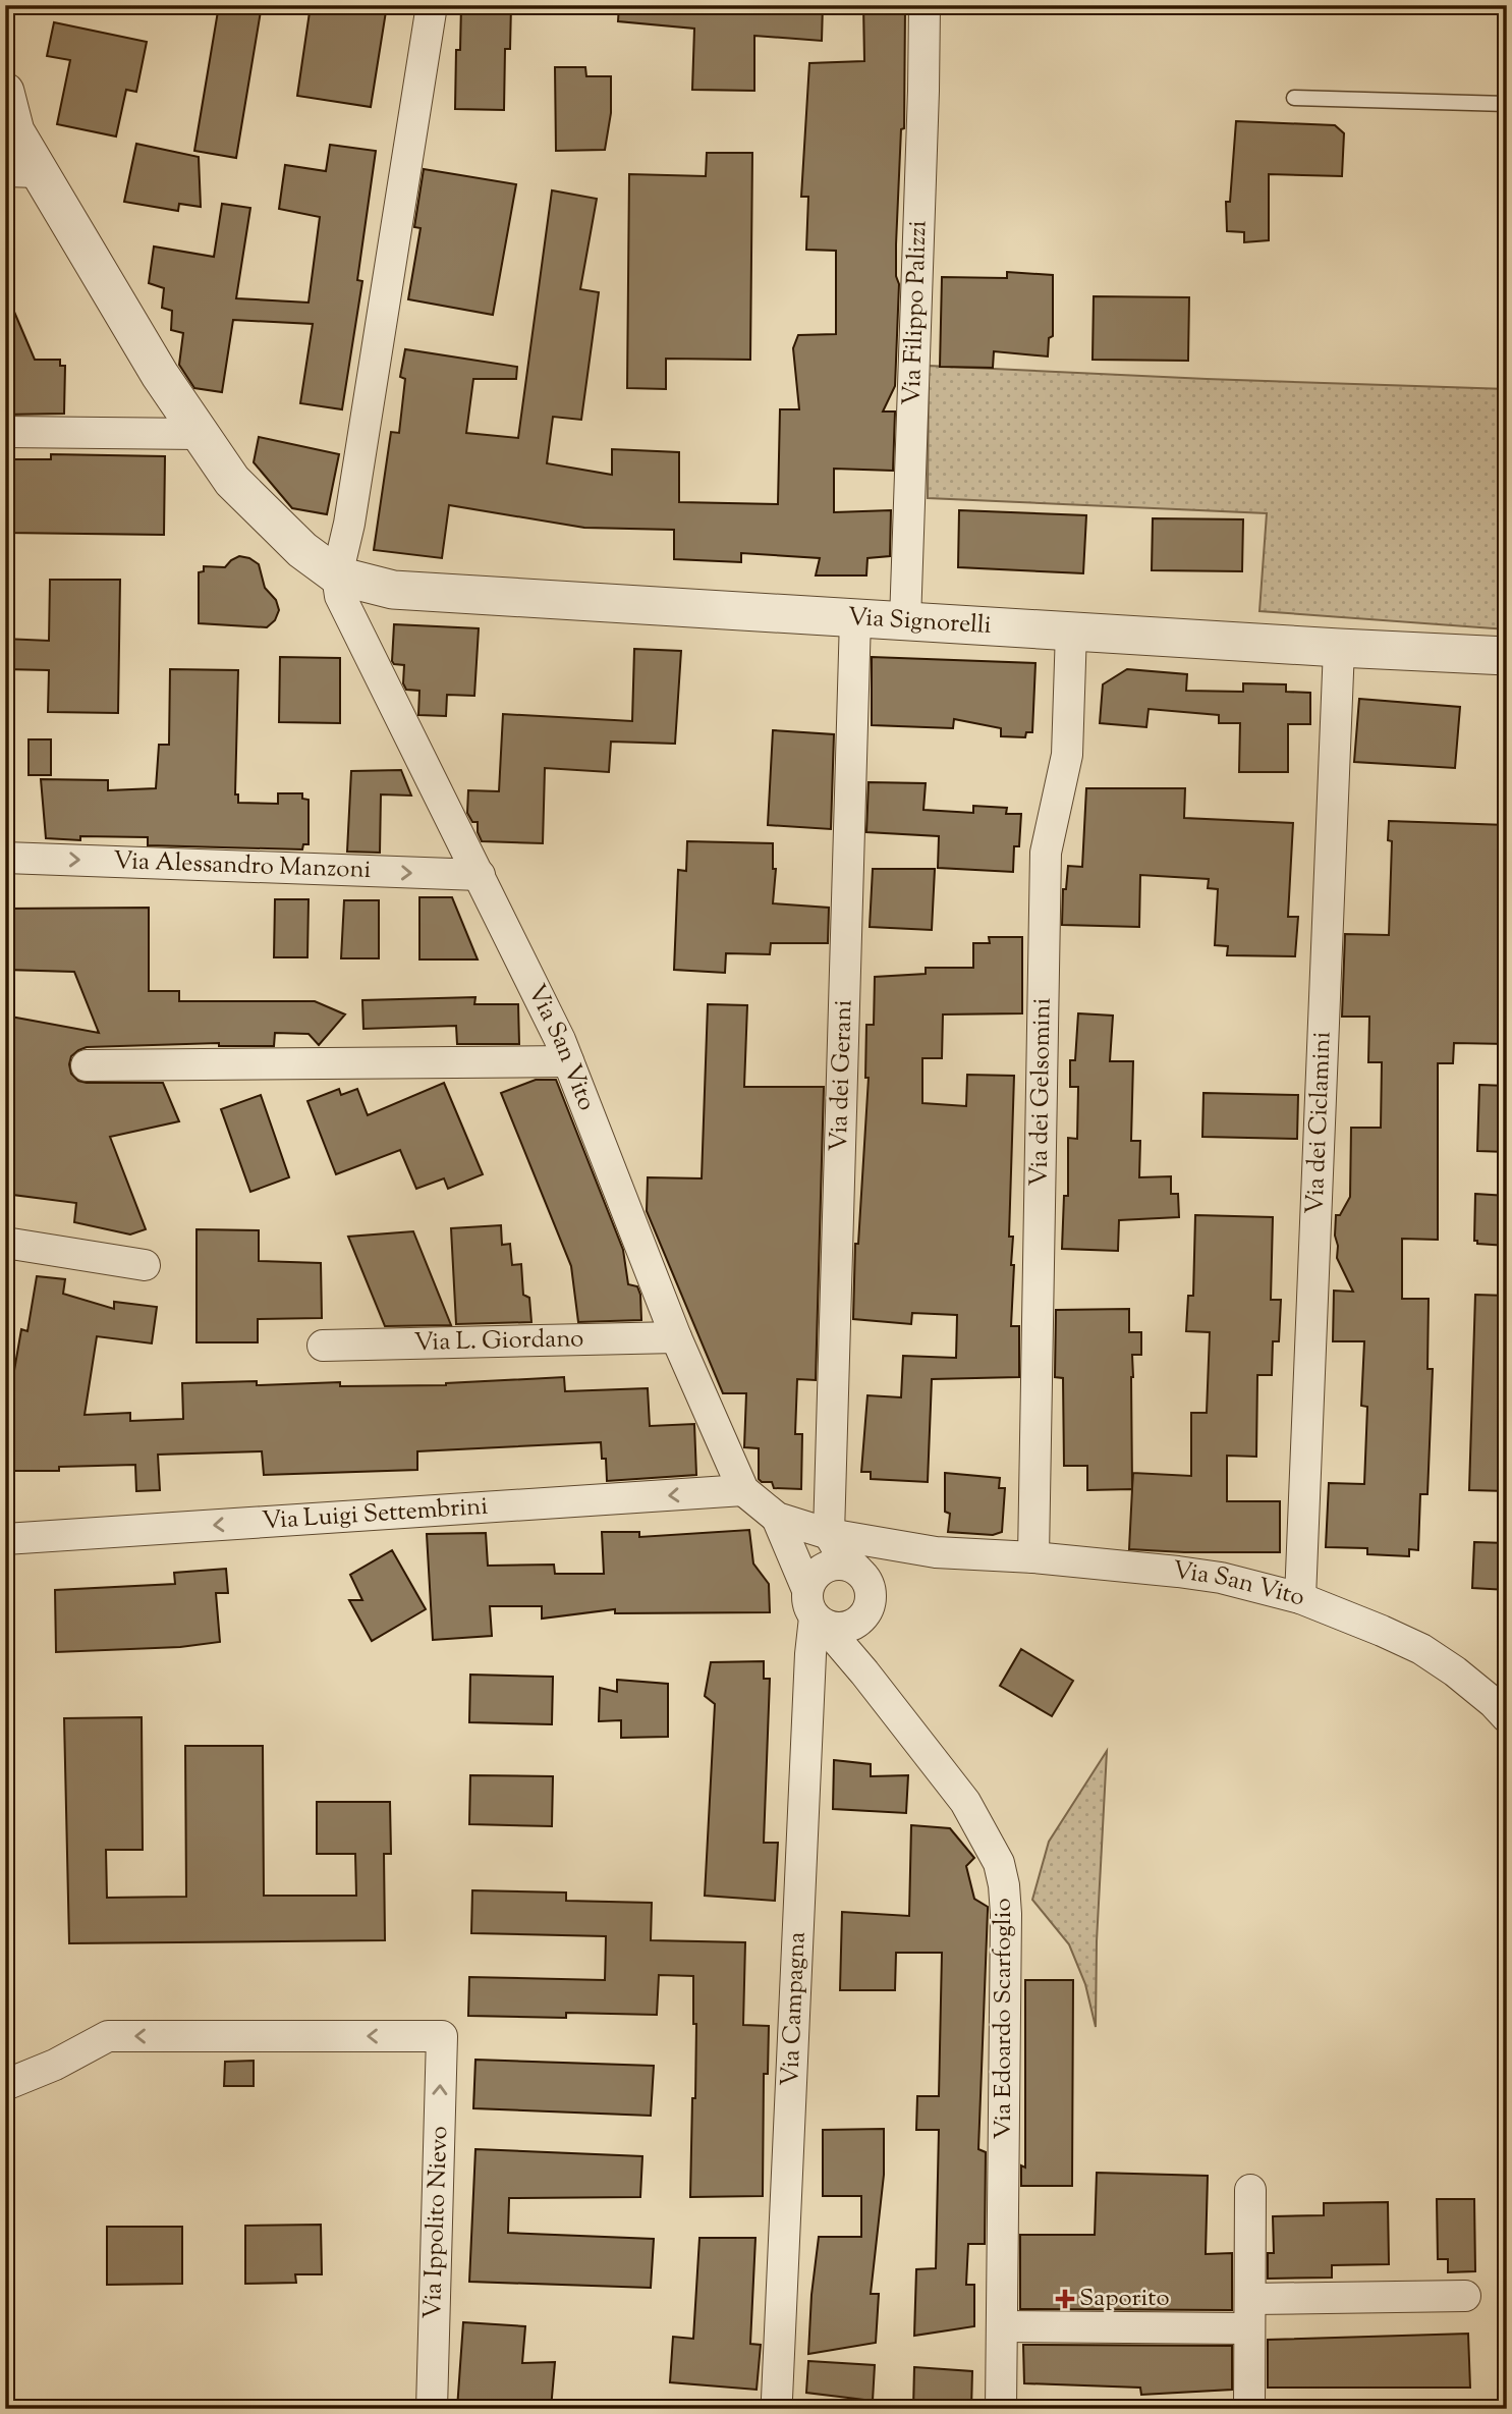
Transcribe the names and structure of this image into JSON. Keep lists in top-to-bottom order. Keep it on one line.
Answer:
{"streets":{"street":["Via Filippo Palizzi","Via Signorelli","Via Alessandro Manzoni","Via San Vito","Via dei Gerani","Via dei Gelsomini","Via dei Ciclamini","Via L. Giordano","Via Luigi Settembrini","Via Campagna","Via Edoardo Scarfoglio","Via Ippolito Nievo"]},"crossings":[["Via Filippo Palizzi","Via Signorelli"],["Via Signorelli","Via San Vito"],["Via Signorelli","Via dei Gerani"],["Via Signorelli","Via dei Gelsomini"],["Via Signorelli","Via dei Ciclamini"],["Via Alessandro Manzoni","Via San Vito"],["Via San Vito","Via dei Gerani"],["Via San Vito","Via dei Gelsomini"],["Via San Vito","Via dei Ciclamini"],["Via San Vito","Via L. Giordano"],["Via San Vito","Via Luigi Settembrini"],["Via San Vito","Via Campagna"],["Via San Vito","Via Edoardo Scarfoglio"],["Via dei Gerani","Via Campagna"],["Via dei Gerani","Via Edoardo Scarfoglio"],["Via Campagna","Via Edoardo Scarfoglio"]],"one_way":["Via Luigi Settembrini"],"places":{"health":["Saporito"]}}
